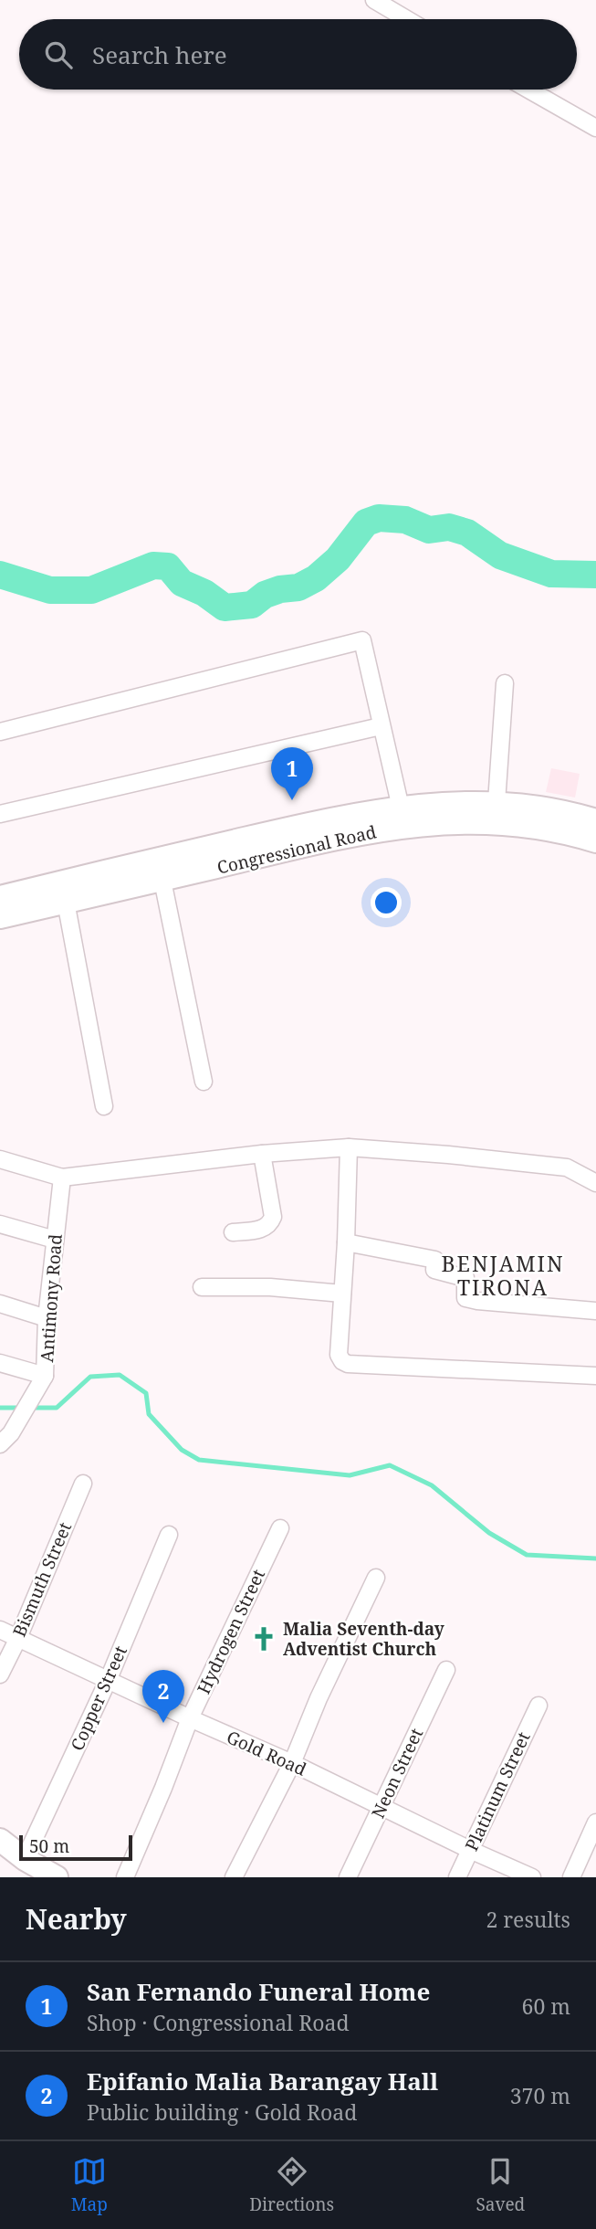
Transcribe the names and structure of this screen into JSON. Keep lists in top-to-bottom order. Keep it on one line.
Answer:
{"streets":{"main road":["Congressional Road"],"street":["Antimony Road","Bismuth Street","Hydrogen Street","Copper Street","Gold Road","Neon Street","Platinum Street"]},"crossings":[["Bismuth Street","Gold Road"],["Hydrogen Street","Gold Road"],["Copper Street","Gold Road"],["Gold Road","Neon Street"],["Gold Road","Platinum Street"]],"districts":["BENJAMIN TIRONA"],"places":{"church":["Malia Seventh-day Adventist Church"]},"scale_bar":"50 m","page":{"search":"Search here","pins":["1","2"],"scale":"50 m","heading":["Nearby","2 results"],"list":[{"mark":"1","name":"San Fernando Funeral Home","note":"Shop · Congressional Road","value":"60 m"},{"mark":"2","name":"Epifanio Malia Barangay Hall","note":"Public building · Gold Road","value":"370 m"}],"nav":["Map","Directions","Saved"]}}
